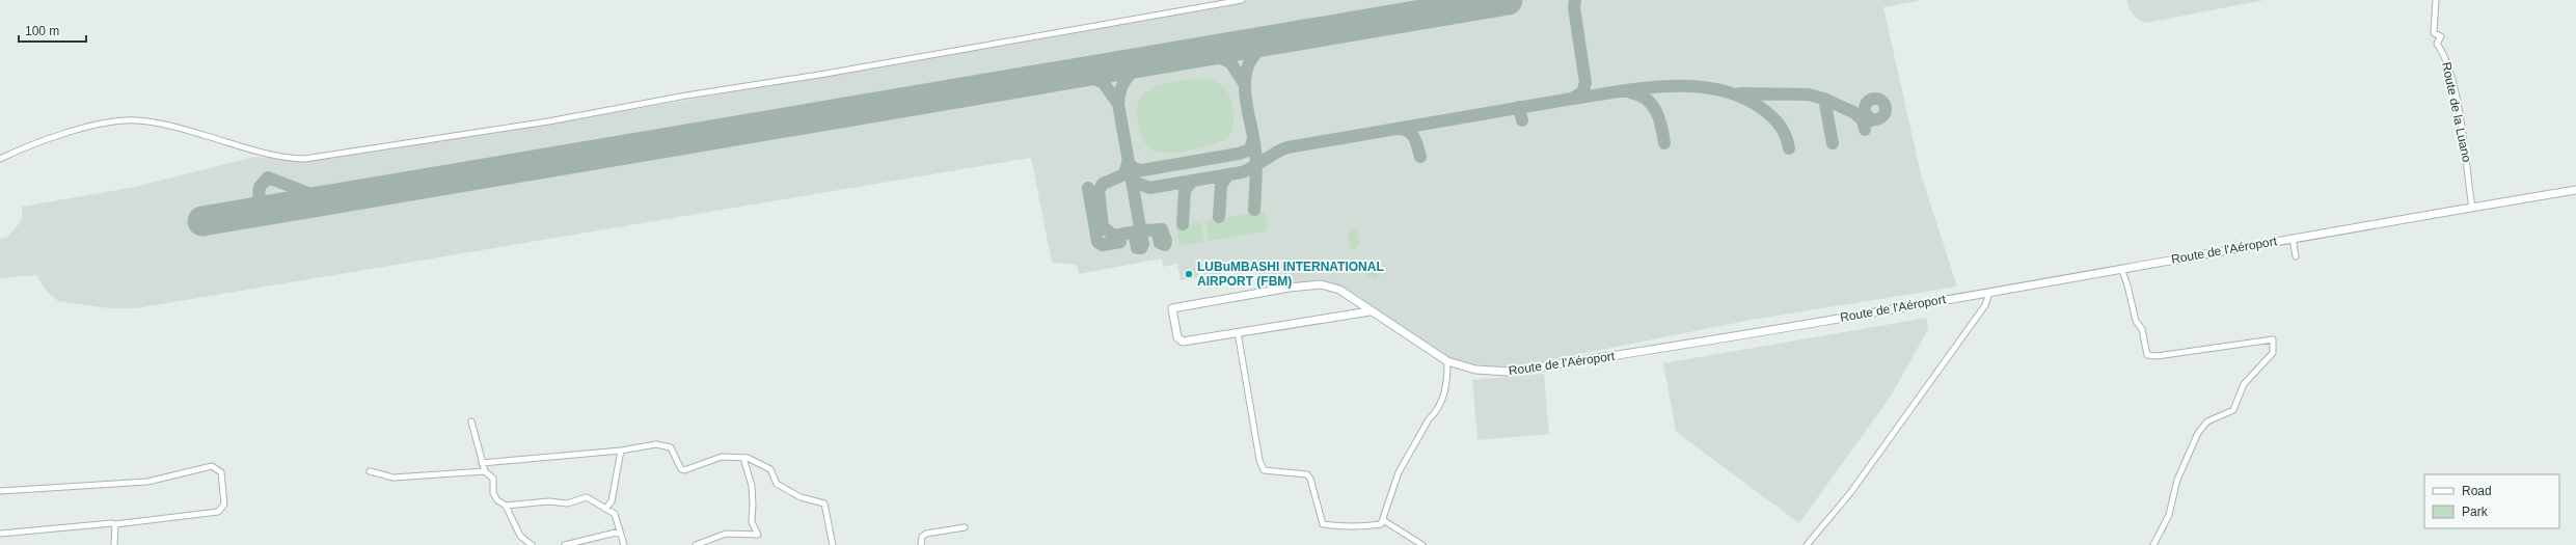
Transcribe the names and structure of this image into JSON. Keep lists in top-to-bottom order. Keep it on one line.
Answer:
{"streets":{"main road":["Route de l'Aéroport"],"street":["Route de la Luano"]},"crossings":[["Route de la Luano","Route de l'Aéroport"]],"places":["LUBuMBASHI INTERNATIONAL AIRPORT (FBM)"],"legend":["Road","Park"],"scale_bar":"100 m"}
